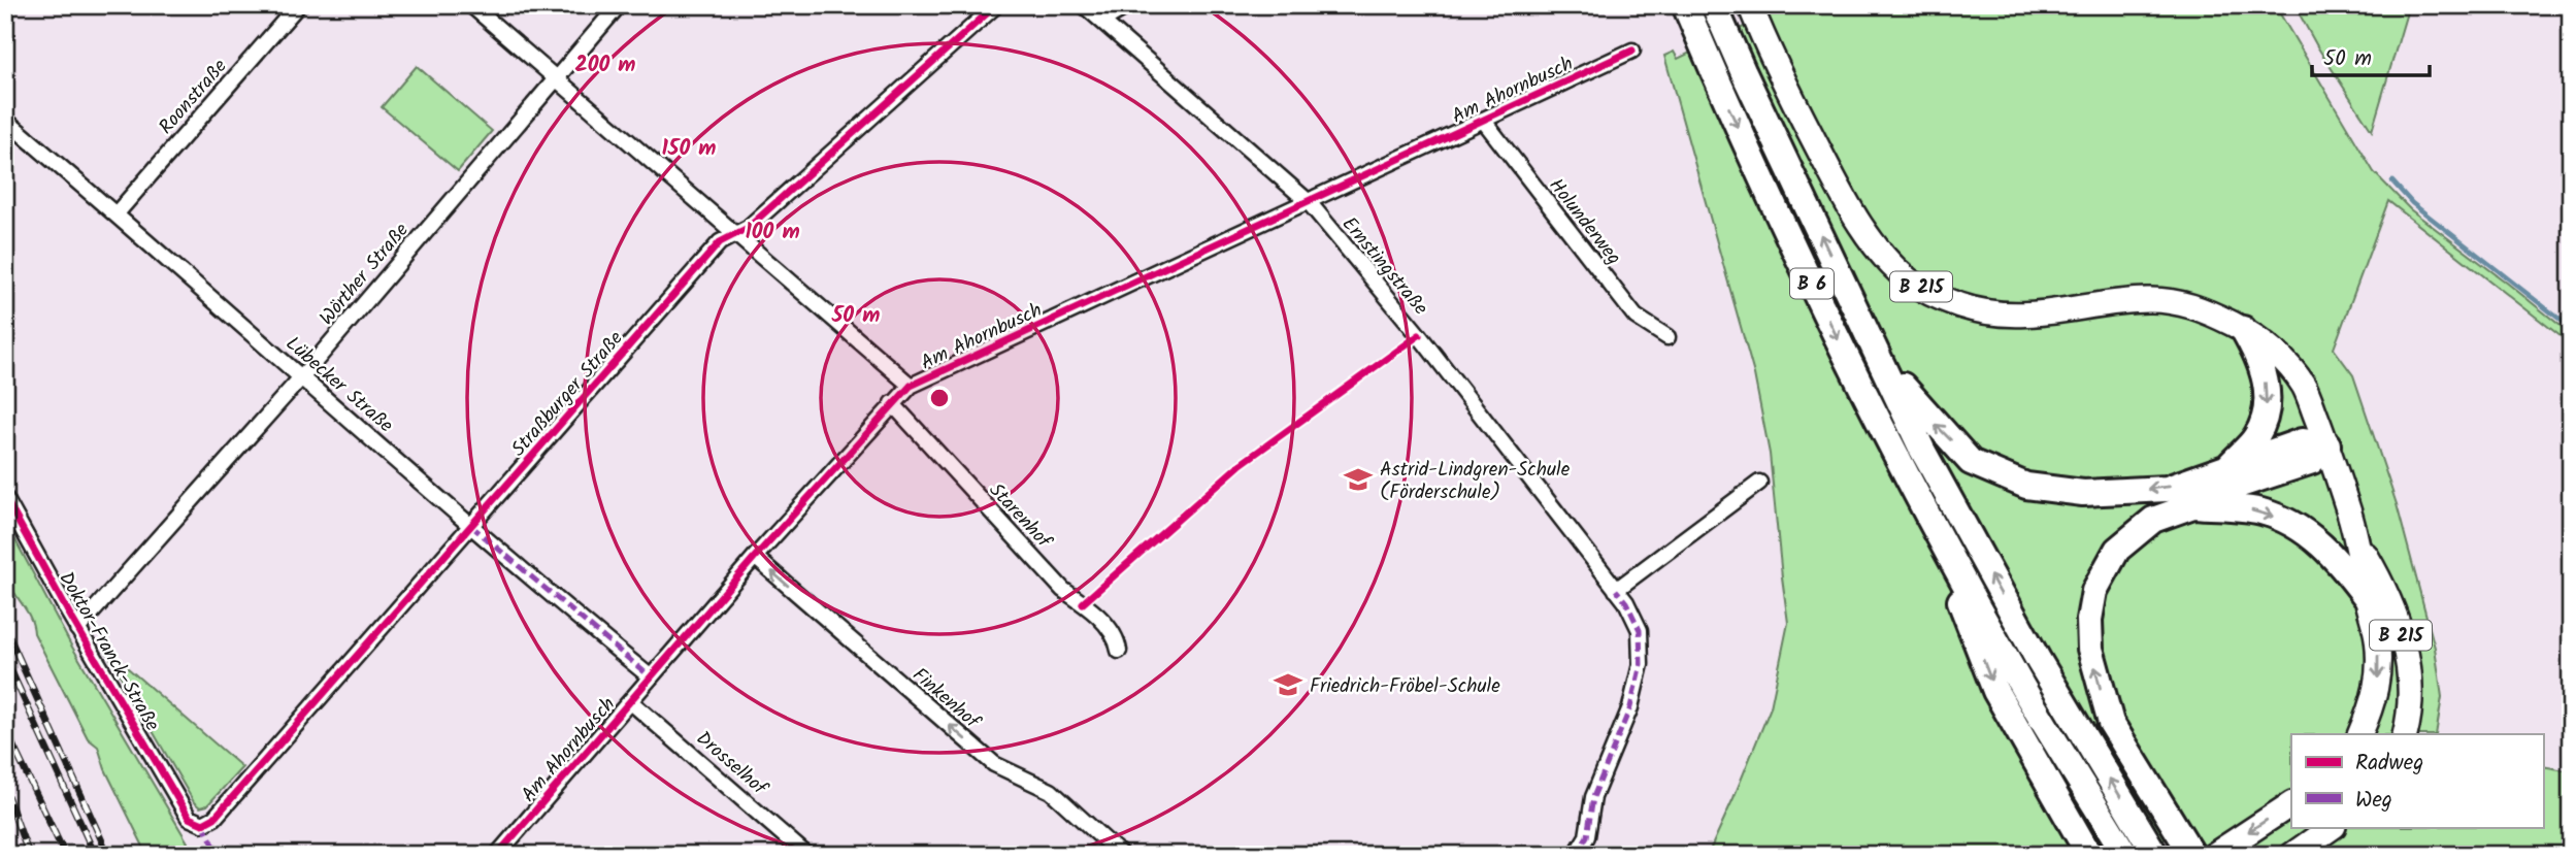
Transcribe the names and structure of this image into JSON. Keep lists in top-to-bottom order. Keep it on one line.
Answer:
{"streets":{"highway":["B 6"],"main road":["B 215"],"street":["Am Ahornbusch","Roonstraße","Holunderweg","Ernstingstraße","Wörther Straße","Lübecker Straße","Straßburger Straße","Starenhof","Doktor-Franck-Straße","Finkenhof","Drosselhof"]},"crossings":[["Am Ahornbusch","Holunderweg"],["Am Ahornbusch","Ernstingstraße"],["Am Ahornbusch","Lübecker Straße"],["Am Ahornbusch","Starenhof"],["Am Ahornbusch","Finkenhof"],["Am Ahornbusch","Drosselhof"],["Roonstraße","Lübecker Straße"],["Wörther Straße","Lübecker Straße"],["Wörther Straße","Doktor-Franck-Straße"],["Lübecker Straße","Straßburger Straße"],["Straßburger Straße","Doktor-Franck-Straße"]],"one_way":["Finkenhof"],"places":{"school or university":["Astrid-Lindgren-Schule (Förderschule)","Friedrich-Fröbel-Schule"]},"legend":["Radweg","Weg"],"scale_bar":"50 m","rings":["200 m","150 m","100 m","50 m"]}
